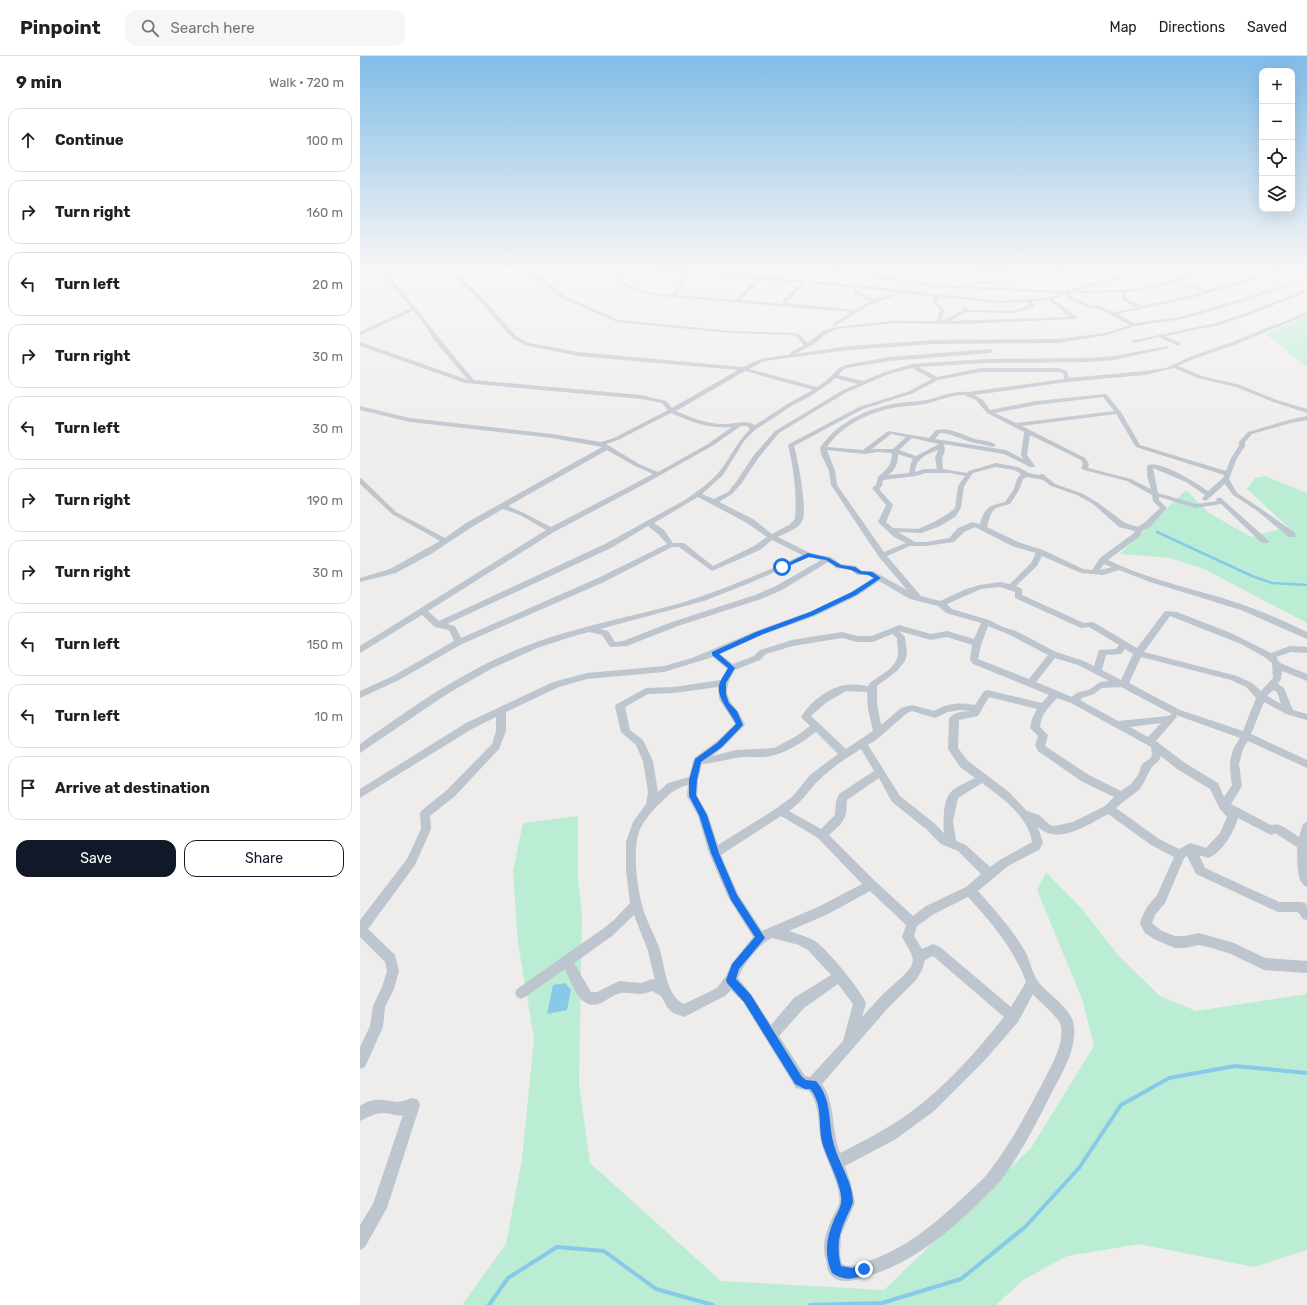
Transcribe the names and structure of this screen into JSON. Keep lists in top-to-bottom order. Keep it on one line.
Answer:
{"page":{"header":"Pinpoint","search":"Search here","nav":["Map","Directions","Saved"],"heading":["9 min","Walk · 720 m"],"map_buttons":["+","−"],"list":[["Continue","100 m"],["Turn right","160 m"],["Turn left","20 m"],["Turn right","30 m"],["Turn left","30 m"],["Turn right","190 m"],["Turn right","30 m"],["Turn left","150 m"],["Turn left","10 m"],"Arrive at destination"],"buttons":["Save","Share"]}}
